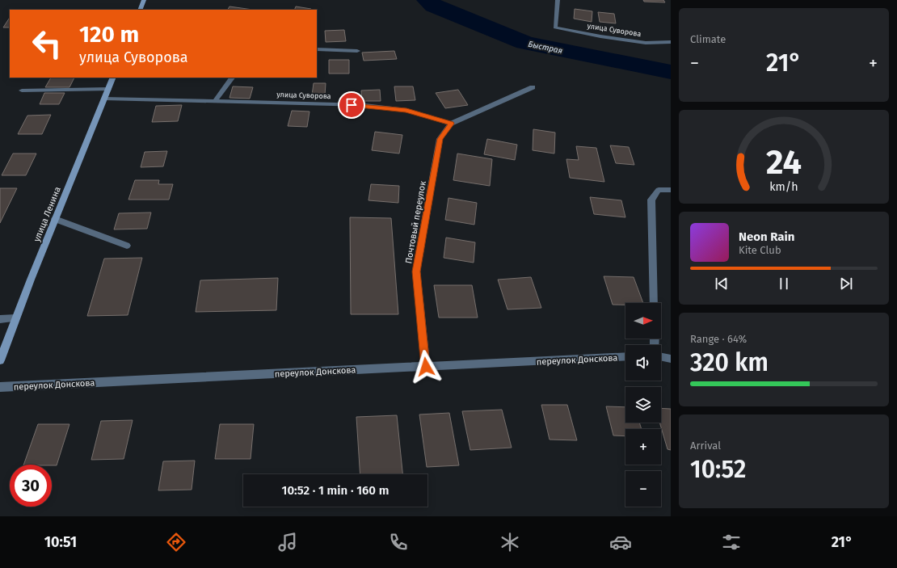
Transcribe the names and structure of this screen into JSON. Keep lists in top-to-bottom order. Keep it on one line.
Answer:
{"streets":{"street":["улица Суворова","улица Ленина","Почтовый переулок","переулок Донскова"]},"crossings":[["улица Суворова","улица Ленина"],["улица Суворова","Почтовый переулок"],["Почтовый переулок","переулок Донскова"]],"water":["Быстрая"],"north":"right","page":{"tile":["Climate",["Range · 64%","320 km"],["Arrival","10:52"]],"turn":["120 m","улица Суворова"],"heat":["−","21°","+"],"song":["Neon Rain","Kite Club"],"map_buttons":["+","−"],"limit":"30","trip":"10:52 · 1 min · 160 m","tabs":["10:51","21°"],"gauge":["24","km/h"]}}
